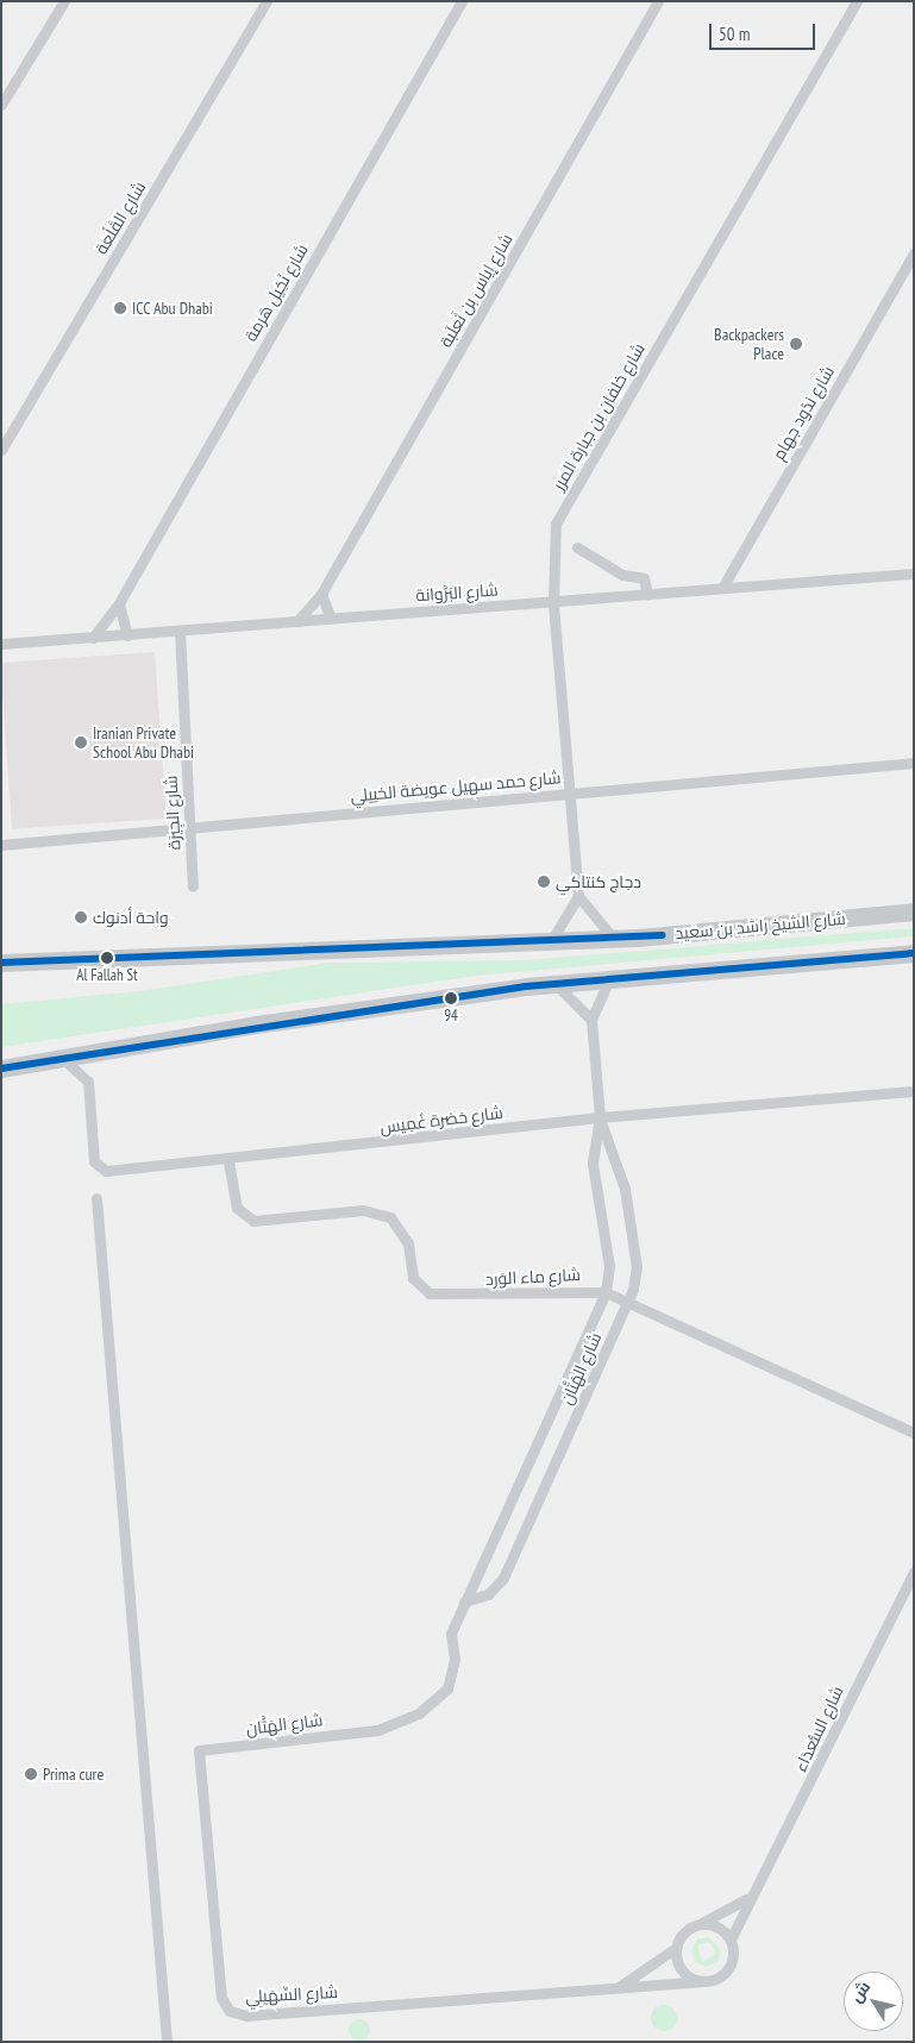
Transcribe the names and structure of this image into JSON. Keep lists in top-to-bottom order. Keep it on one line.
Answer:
{"streets":{"main road":["شارع الشيخ راشد بن سعيد"],"street":["شارع القَلْعة","شارع إياس بن ثَعلَبة","شارع نَخِيل هَرمة","شارع ندُود جهام","شارع خلفان بن جبارة المرر","شارع البَرَّوانة","شارع حمد سهيل عويضة الخييلي","شارع الجِيرَة","شارع حَضرة غُمِيس","شارع ماء الوَرد","شارع الهَتَّان","شارع السُّعدَاء","شارع السِّهَيلِي"]},"crossings":[["شارع إياس بن ثَعلَبة","شارع البَرَّوانة"],["شارع نَخِيل هَرمة","شارع البَرَّوانة"],["شارع ندُود جهام","شارع البَرَّوانة"],["شارع خلفان بن جبارة المرر","شارع البَرَّوانة"],["شارع خلفان بن جبارة المرر","شارع حمد سهيل عويضة الخييلي"],["شارع البَرَّوانة","شارع الجِيرَة"],["شارع حمد سهيل عويضة الخييلي","شارع الجِيرَة"],["شارع حَضرة غُمِيس","شارع ماء الوَرد"],["شارع حَضرة غُمِيس","شارع الهَتَّان"],["شارع ماء الوَرد","شارع الهَتَّان"],["شارع الهَتَّان","شارع السِّهَيلِي"],["شارع السُّعدَاء","شارع السِّهَيلِي"]],"places":["ICC Abu Dhabi","Backpackers Place","Iranian Private School Abu Dhabi","دجاج كنتاكي","واحة أدنوك","Al Fallah St","94","Prima cure"],"scale_bar":"50 m","north":"top left"}
